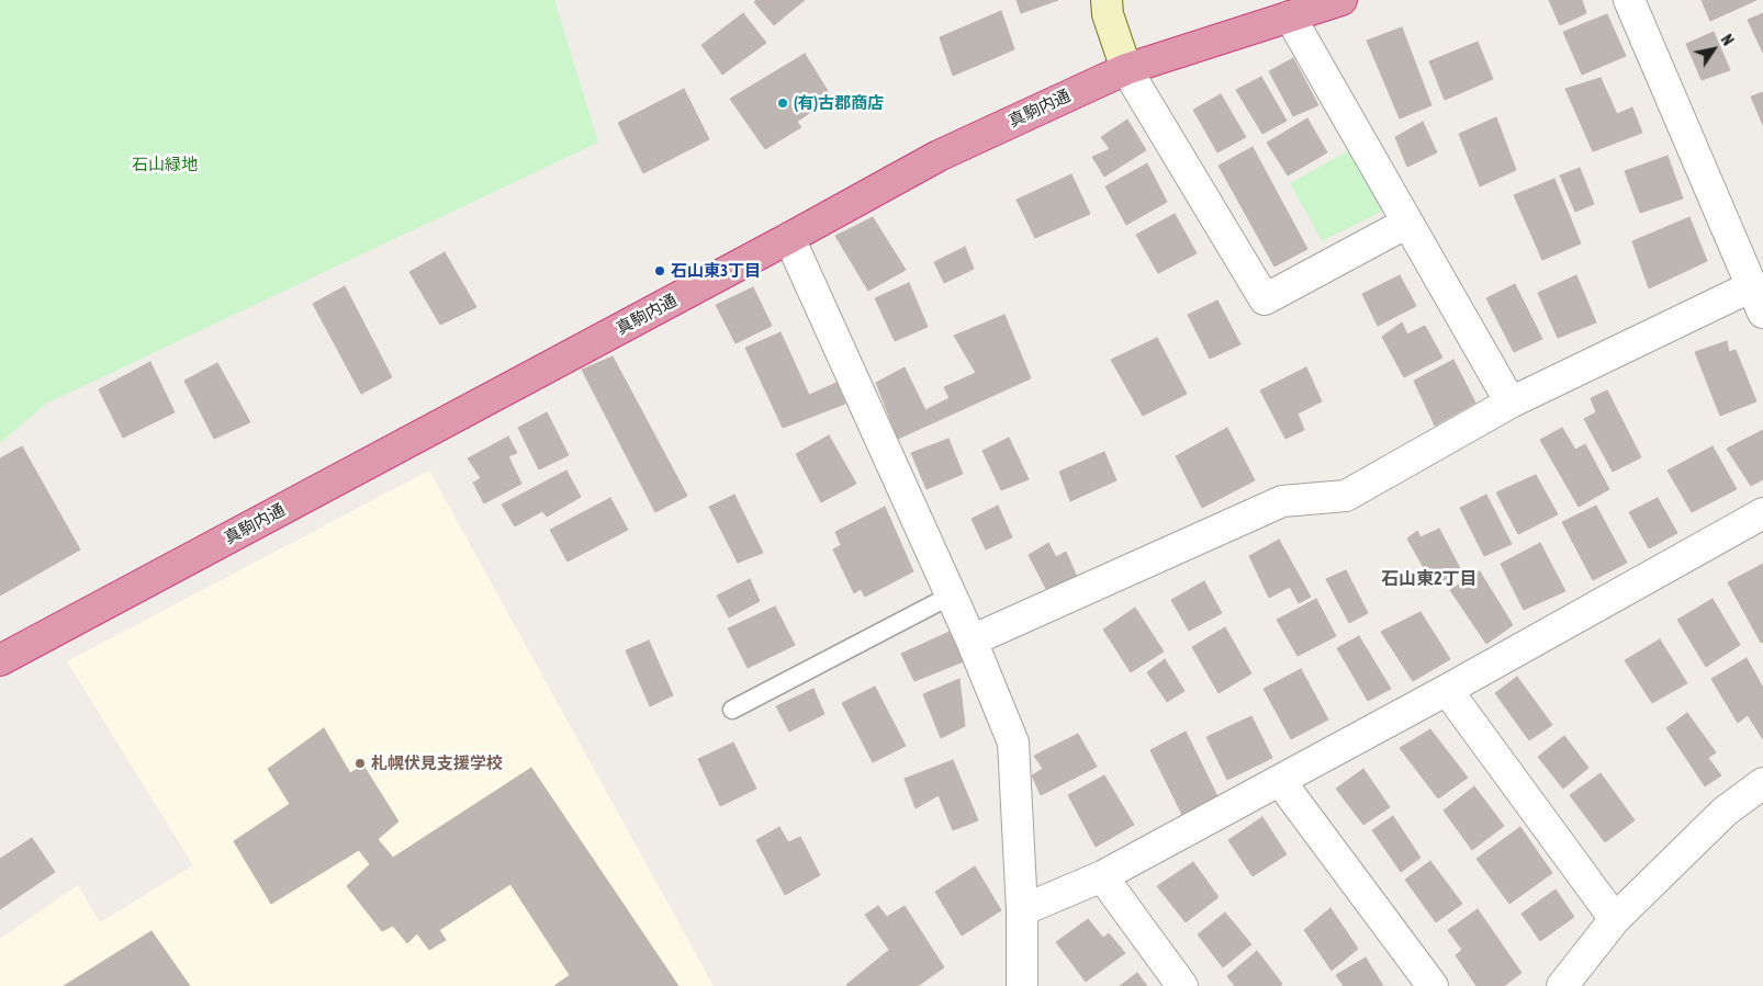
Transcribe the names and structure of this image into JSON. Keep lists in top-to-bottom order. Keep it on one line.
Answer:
{"streets":{"highway":["真駒内通"]},"districts":["石山東2丁目"],"parks":["石山緑地"],"places":["(有)古郡商店","石山東3丁目","札幌伏見支援学校"],"north":"top right"}
